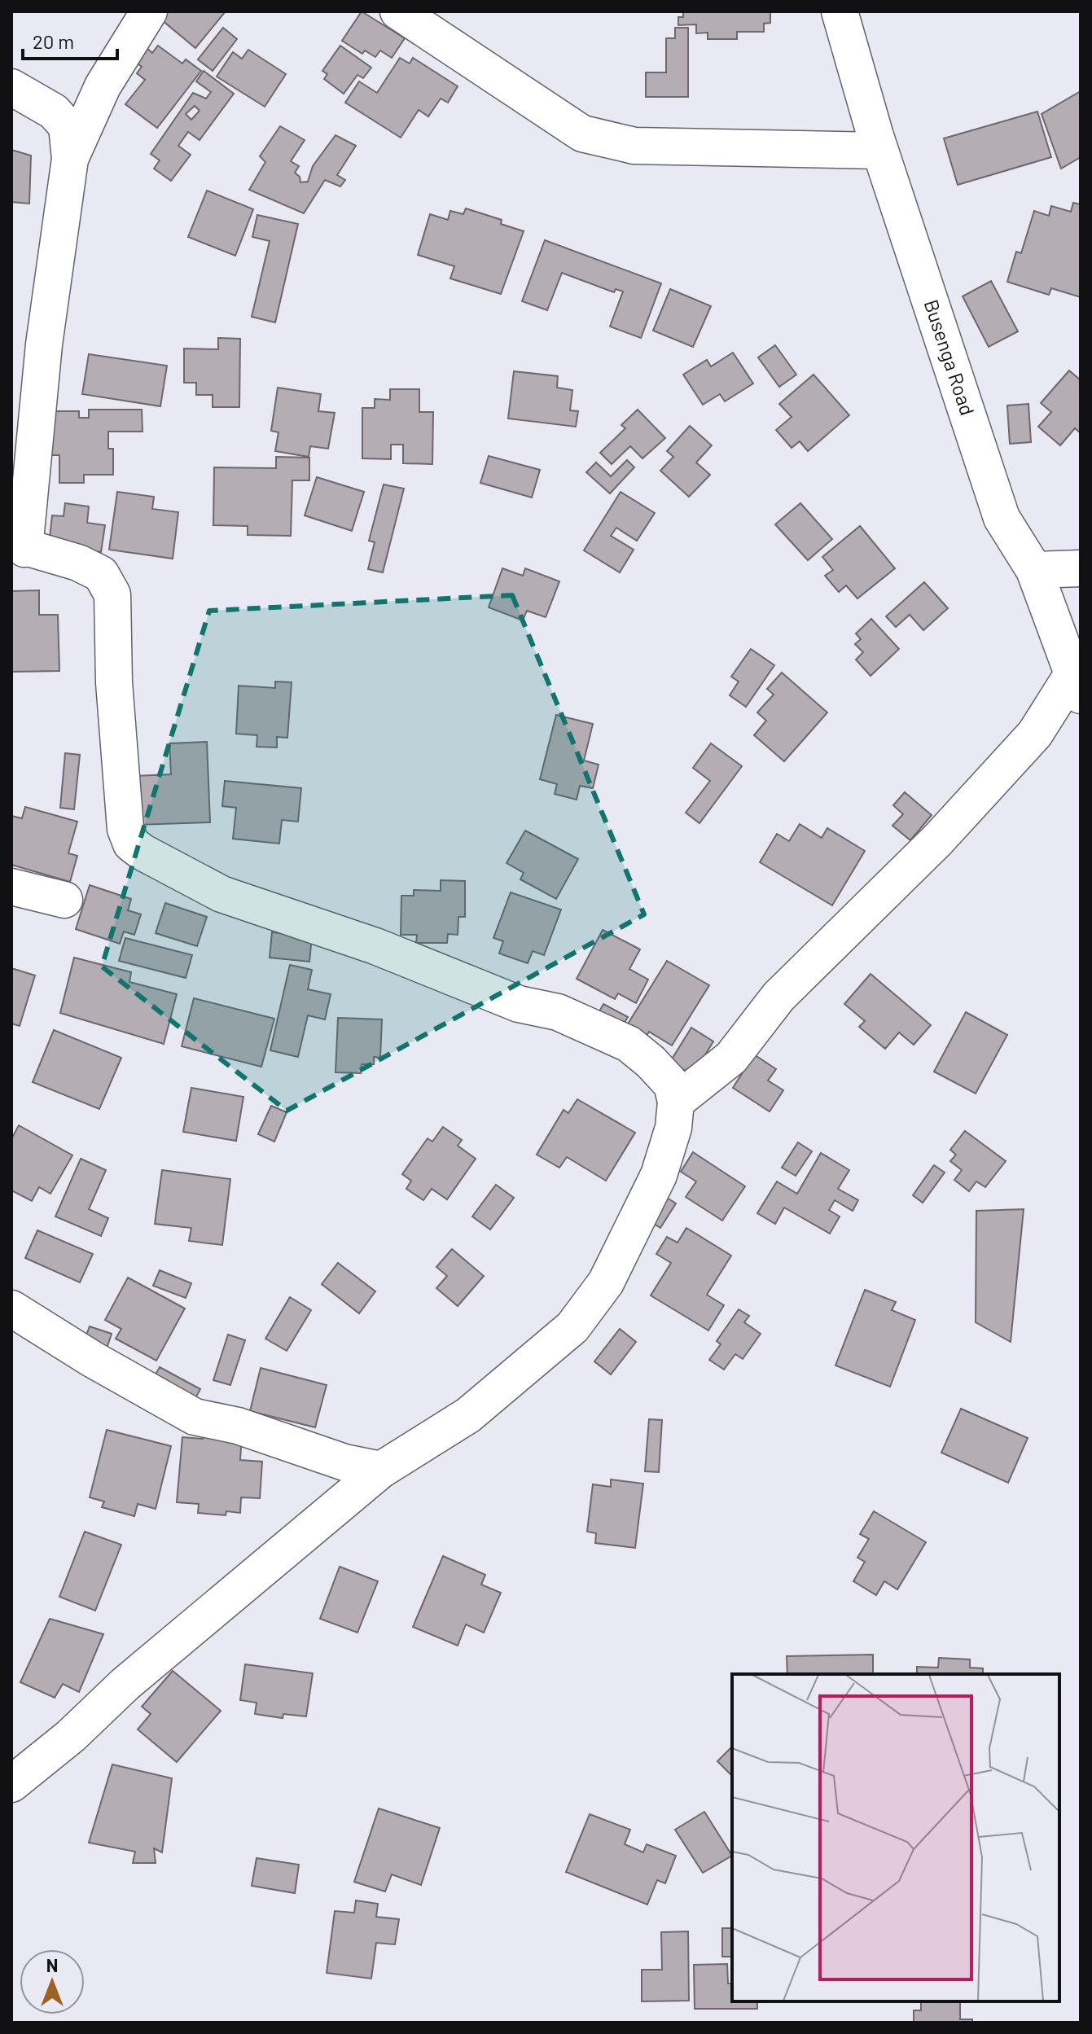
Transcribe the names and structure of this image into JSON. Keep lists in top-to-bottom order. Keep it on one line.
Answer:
{"streets":{"street":["Busenga Road"]},"scale_bar":"20 m","north":"top"}
